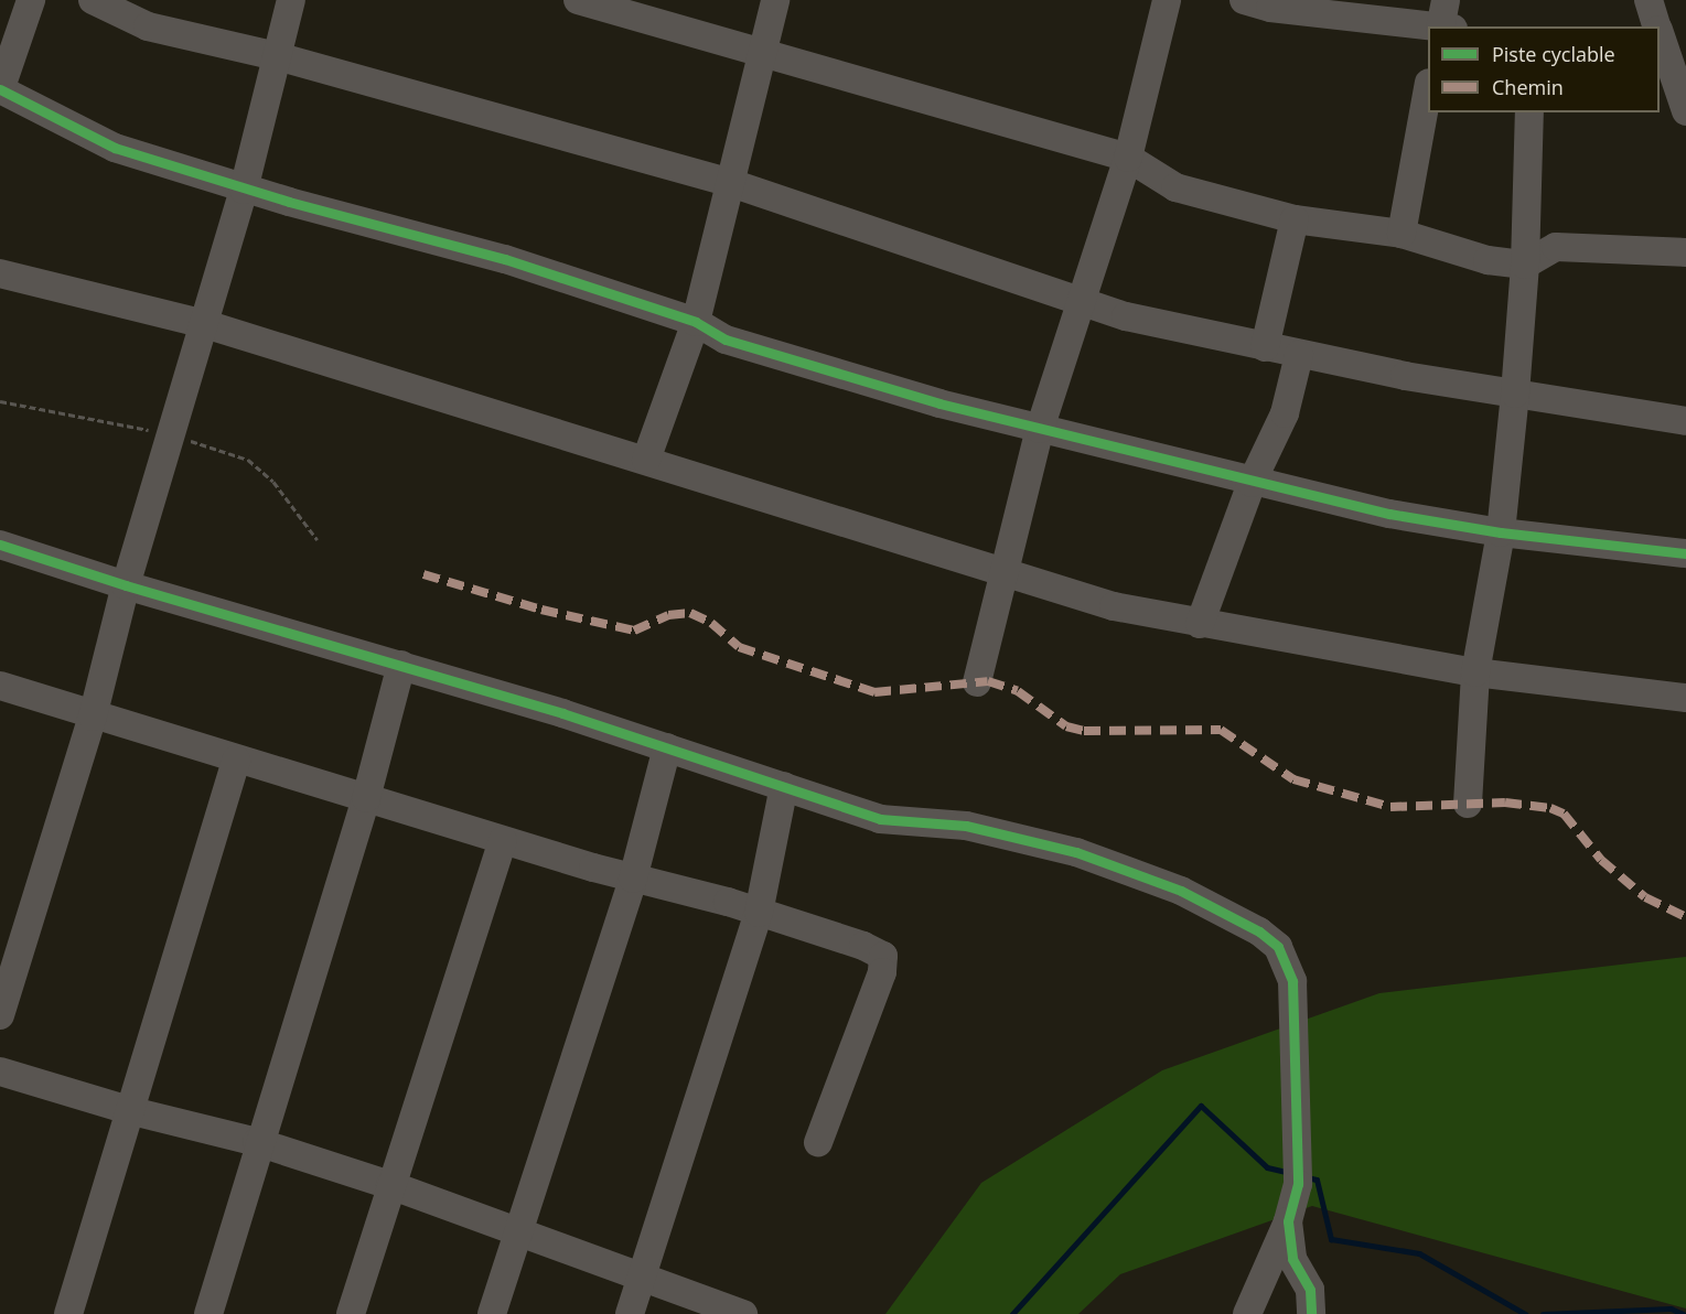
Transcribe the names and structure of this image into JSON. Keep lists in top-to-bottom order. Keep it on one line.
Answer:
{"legend":["Piste cyclable","Chemin"]}
